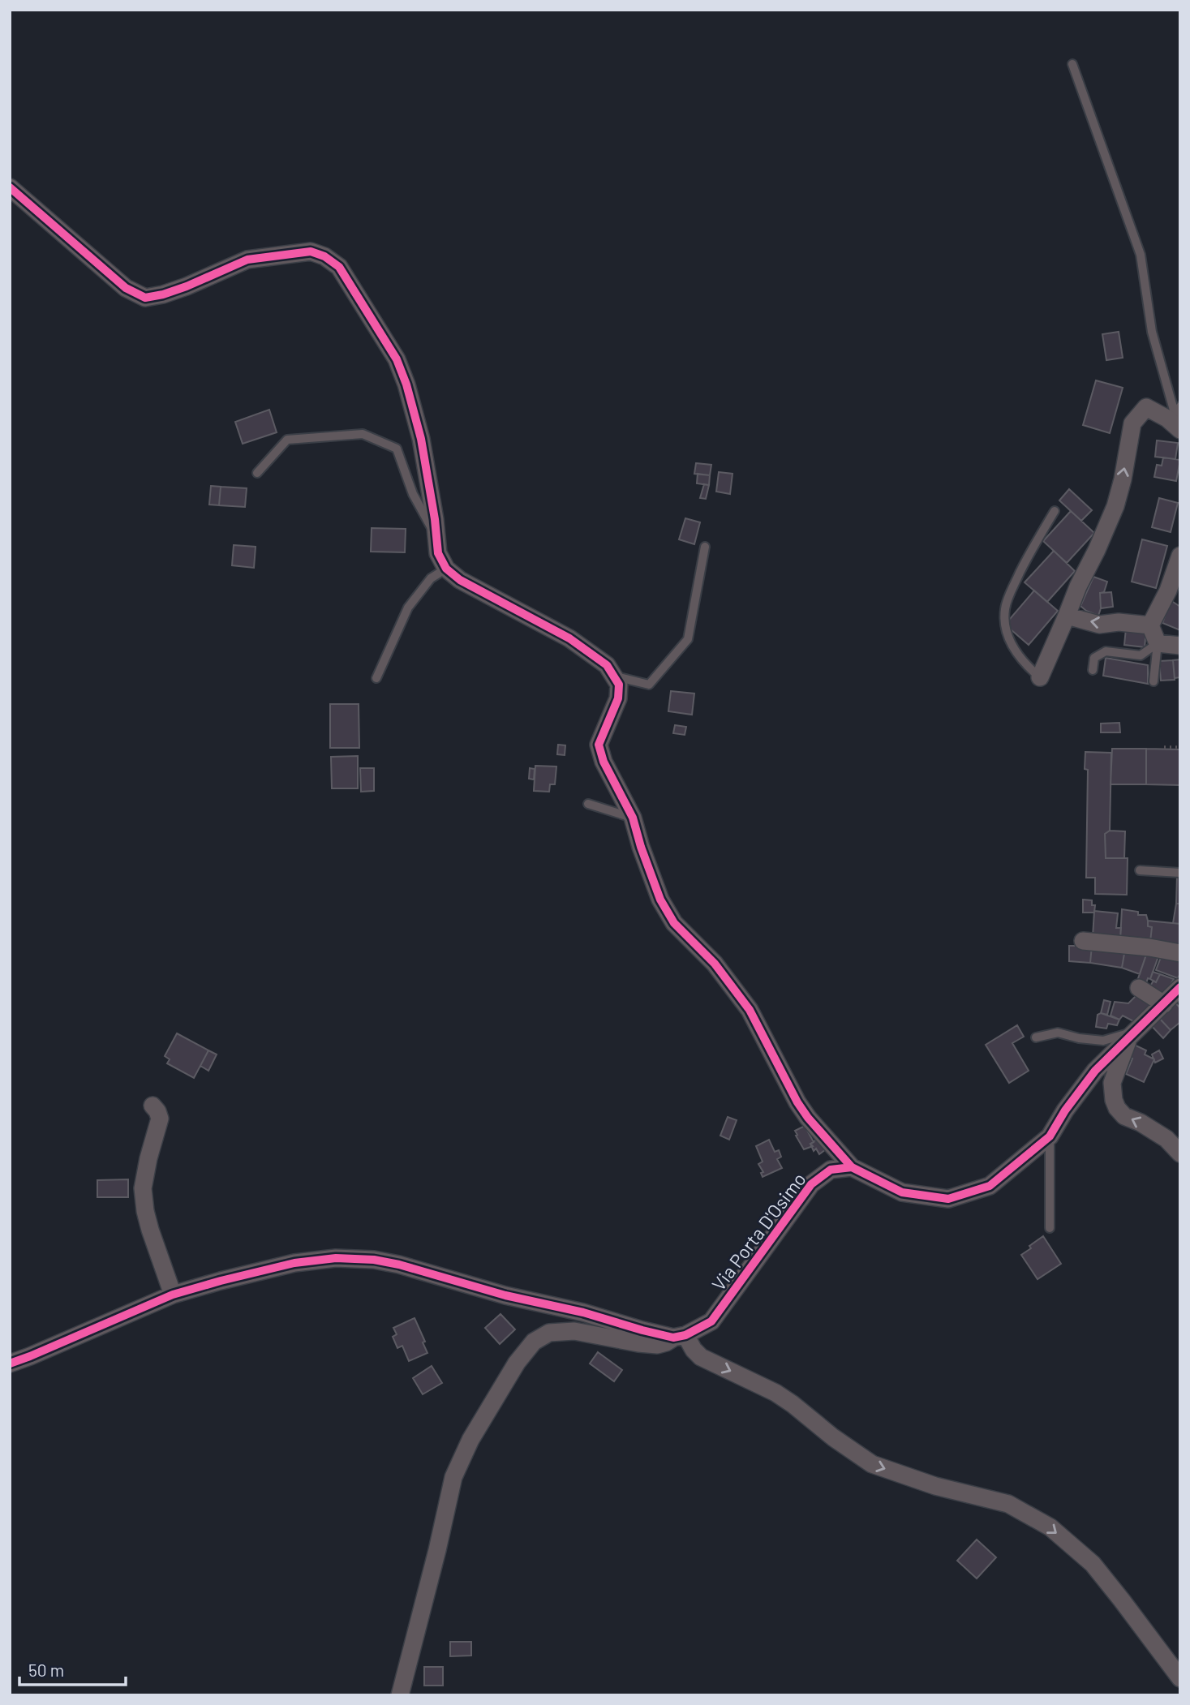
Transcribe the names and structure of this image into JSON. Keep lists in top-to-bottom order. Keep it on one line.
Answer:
{"streets":{"street":["Via Porta D'Osimo"]},"scale_bar":"50 m"}
